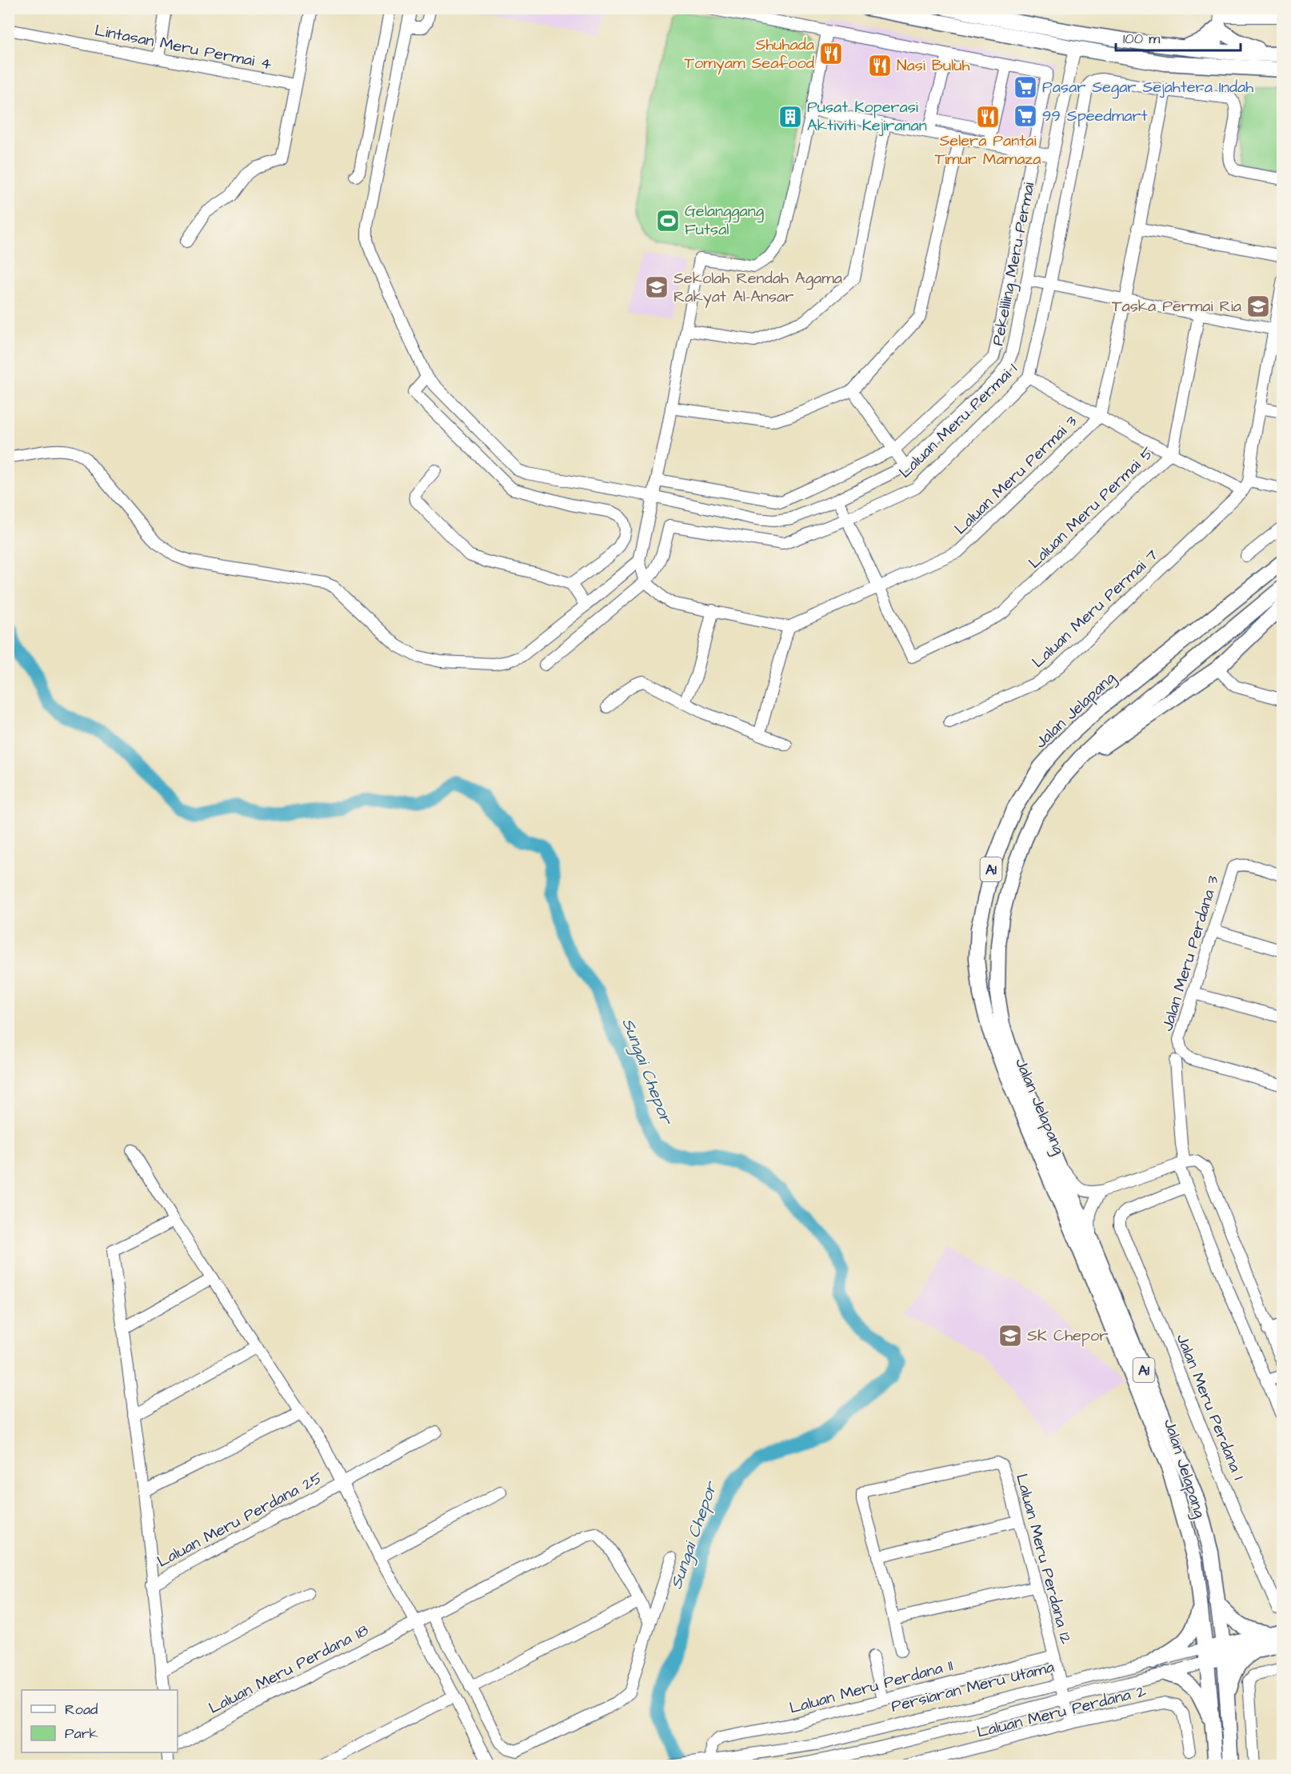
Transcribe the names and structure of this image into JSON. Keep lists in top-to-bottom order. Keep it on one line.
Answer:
{"streets":{"main road":["Jalan Jelapang","A1","Persiaran Meru Utama"],"street":["Lintasan Meru Permai 4","Pekeliling Meru Permai","Laluan Meru Permai 1","Laluan Meru Permai 3","Laluan Meru Permai 5","Laluan Meru Permai 7","Jalan Meru Perdana 3","Jalan Meru Perdana 1","Laluan Meru Perdana 25","Laluan Meru Perdana 12","Laluan Meru Perdana 18","Laluan Meru Perdana 11","Laluan Meru Perdana 2"]},"crossings":[["Laluan Meru Permai 1","Laluan Meru Permai 3"],["Laluan Meru Permai 3","Laluan Meru Permai 5"],["Jalan Jelapang","Persiaran Meru Utama"],["Laluan Meru Perdana 12","Laluan Meru Perdana 11"],["Laluan Meru Perdana 12","Persiaran Meru Utama"],["Laluan Meru Perdana 12","Laluan Meru Perdana 2"],["Laluan Meru Perdana 11","Persiaran Meru Utama"]],"water":["Sungai Chepor"],"places":{"restaurant":["Shuhada Tomyam Seafood","Nasi Buluh","Selera Pantai Timur Mamaza"],"supermarket":["Pasar Segar Sejahtera Indah","99 Speedmart"],"building":["Pusat Koperasi Aktiviti Kejiranan"],"sports":["Gelanggang Futsal"],"school or university":["Sekolah Rendah Agama Rakyat Al-Ansar","Taska Permai Ria","SK Chepor"]},"legend":["Road","Park"],"scale_bar":"100 m"}
